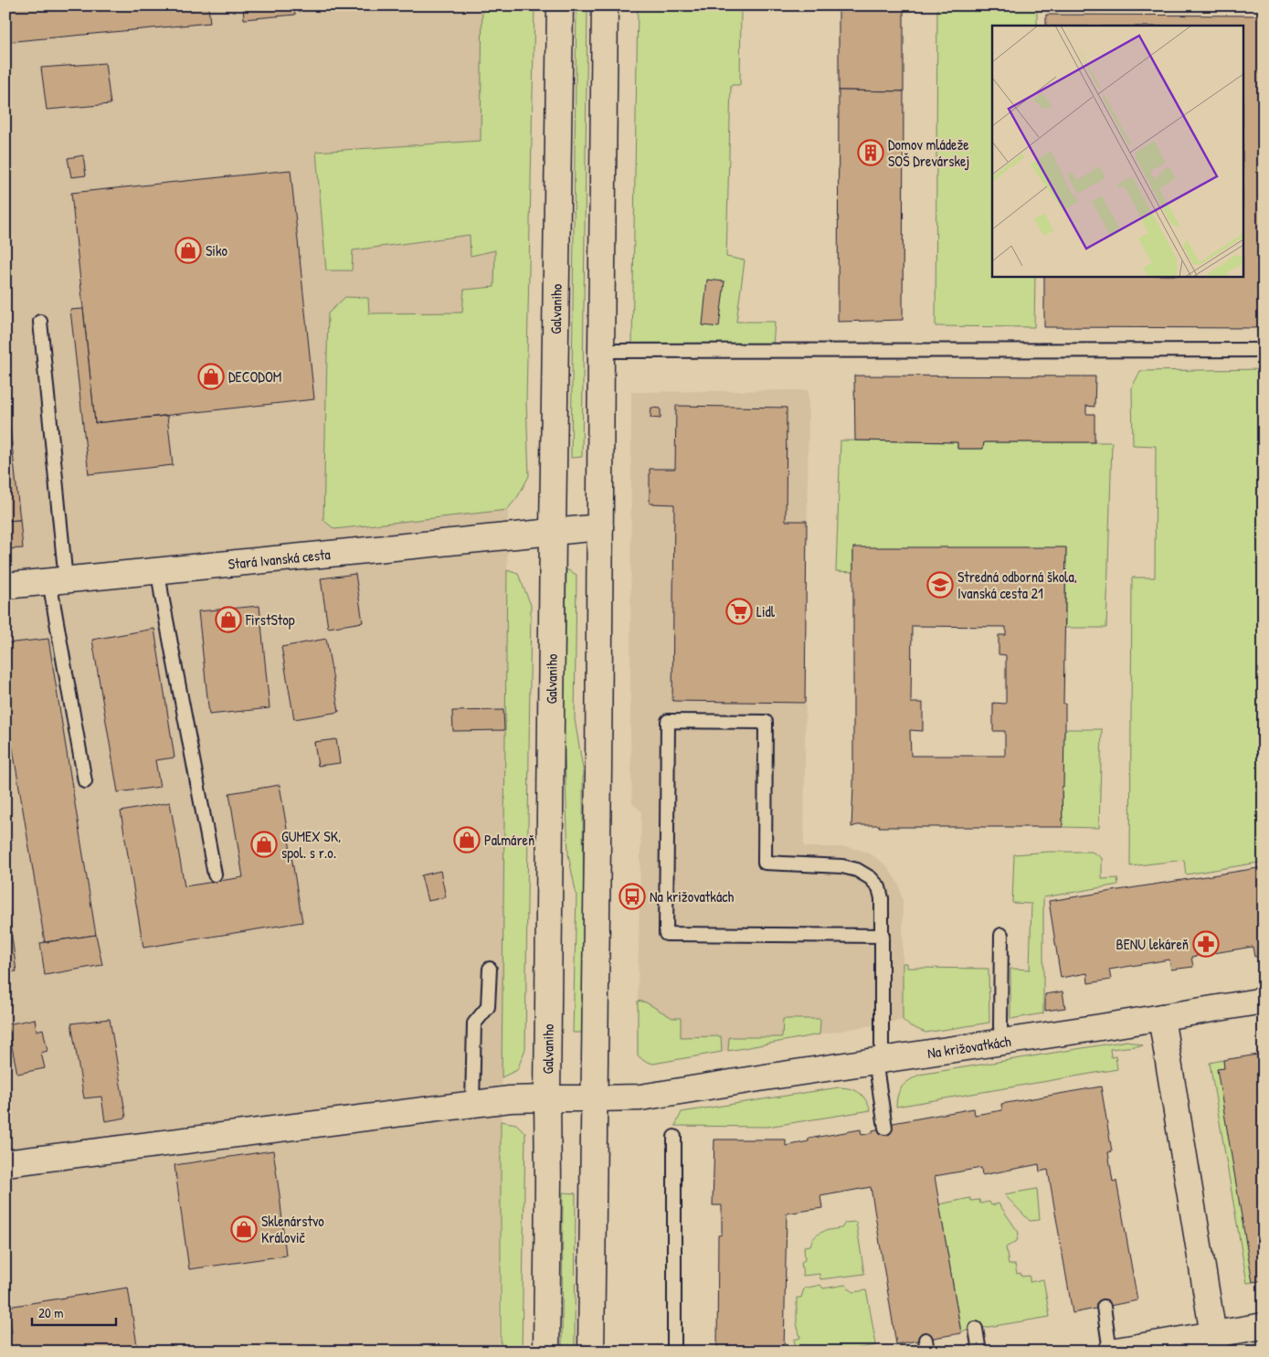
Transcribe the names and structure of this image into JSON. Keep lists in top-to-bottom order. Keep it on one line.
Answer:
{"streets":{"main road":["Galvaniho","Stará Ivanská cesta","Na križovatkách"]},"crossings":[["Galvaniho","Stará Ivanská cesta"],["Galvaniho","Na križovatkách"]],"places":{"building":["Domov mládeže SOŠ Drevárskej"],"shop":["Siko","DECODOM","FirstStop","Palmáreň","GUMEX SK, spol. s r.o.","Sklenárstvo Královič"],"school or university":["Stredná odborná škola, Ivanská cesta 21"],"supermarket":["Lidl"],"bus stop":["Na križovatkách"],"pharmacy":["BENU lekáreň"]},"scale_bar":"20 m"}
